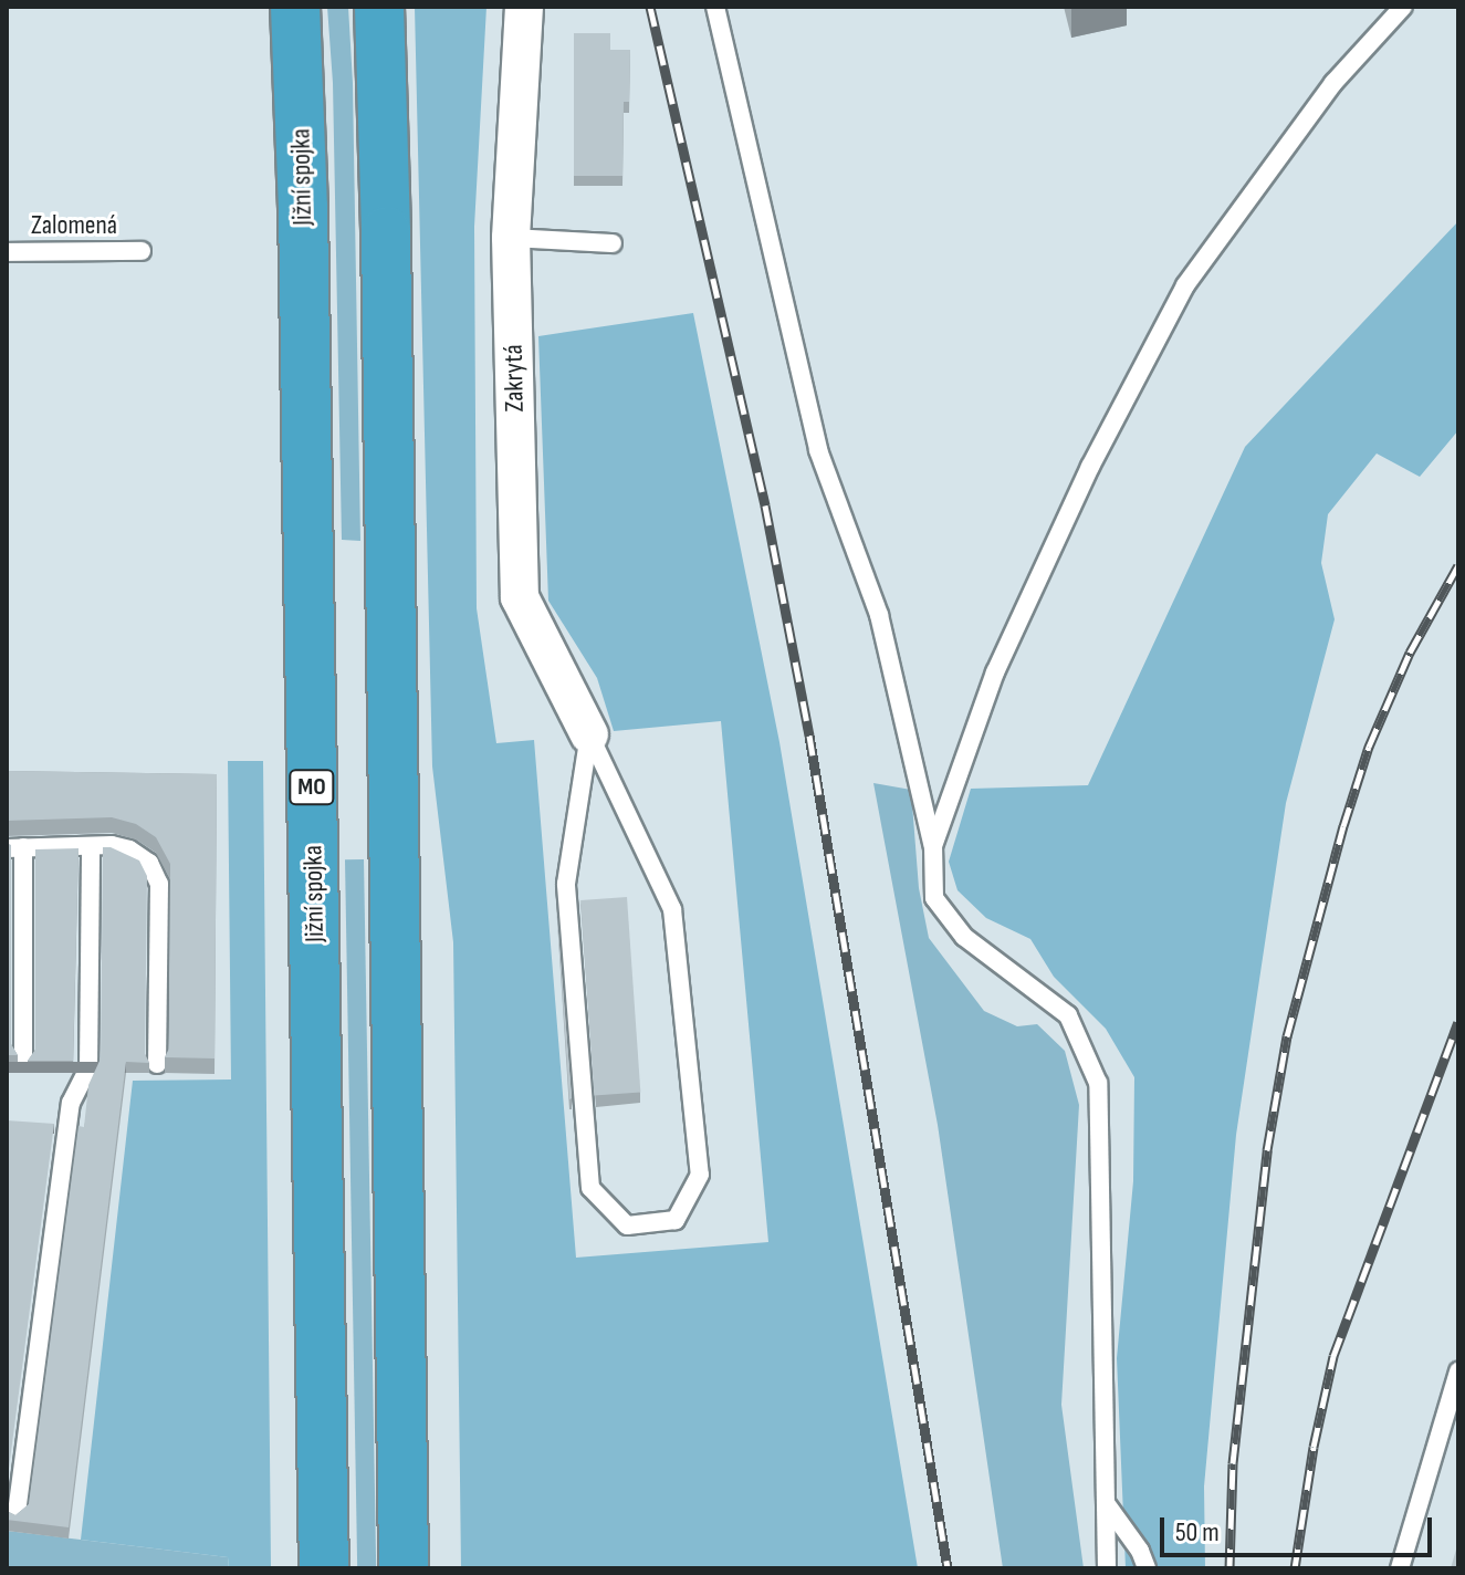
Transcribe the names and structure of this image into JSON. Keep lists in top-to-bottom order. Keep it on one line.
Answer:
{"streets":{"highway":["Jižní spojka","MO"],"street":["Zakrytá"],"lane":["Zalomená"]},"scale_bar":"50 m"}
